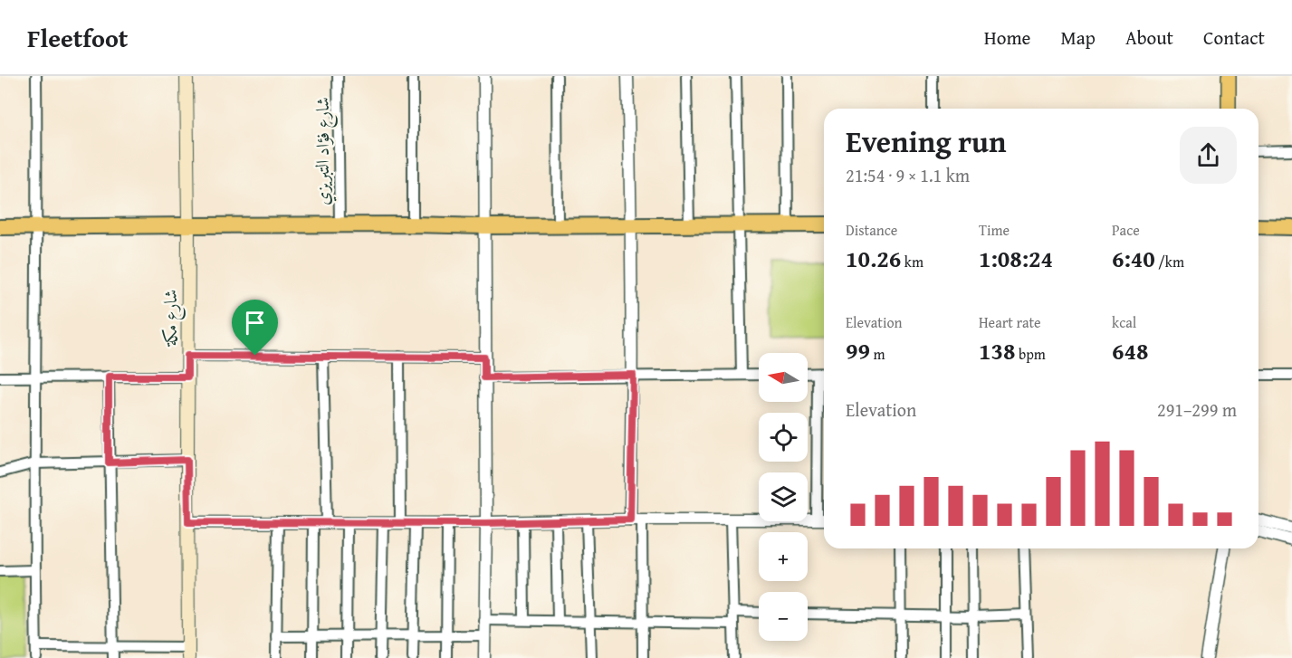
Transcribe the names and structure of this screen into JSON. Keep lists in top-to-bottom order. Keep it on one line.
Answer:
{"streets":{"main road":["شارع مكة"],"street":["شارع فؤاد التبريزي"]},"north":"left","page":{"header":"Fleetfoot","nav":["Home","Map","About","Contact"],"heading":["Evening run","21:54 · 9 × 1.1 km"],"stats":[["Distance","10.26 km"],["Time","1:08:24"],["Pace","6:40 /km"],["Elevation","99 m"],["Heart rate","138 bpm"],["kcal","648"]],"map_buttons":["+","−"],"chart":["Elevation","291–299 m"]}}
